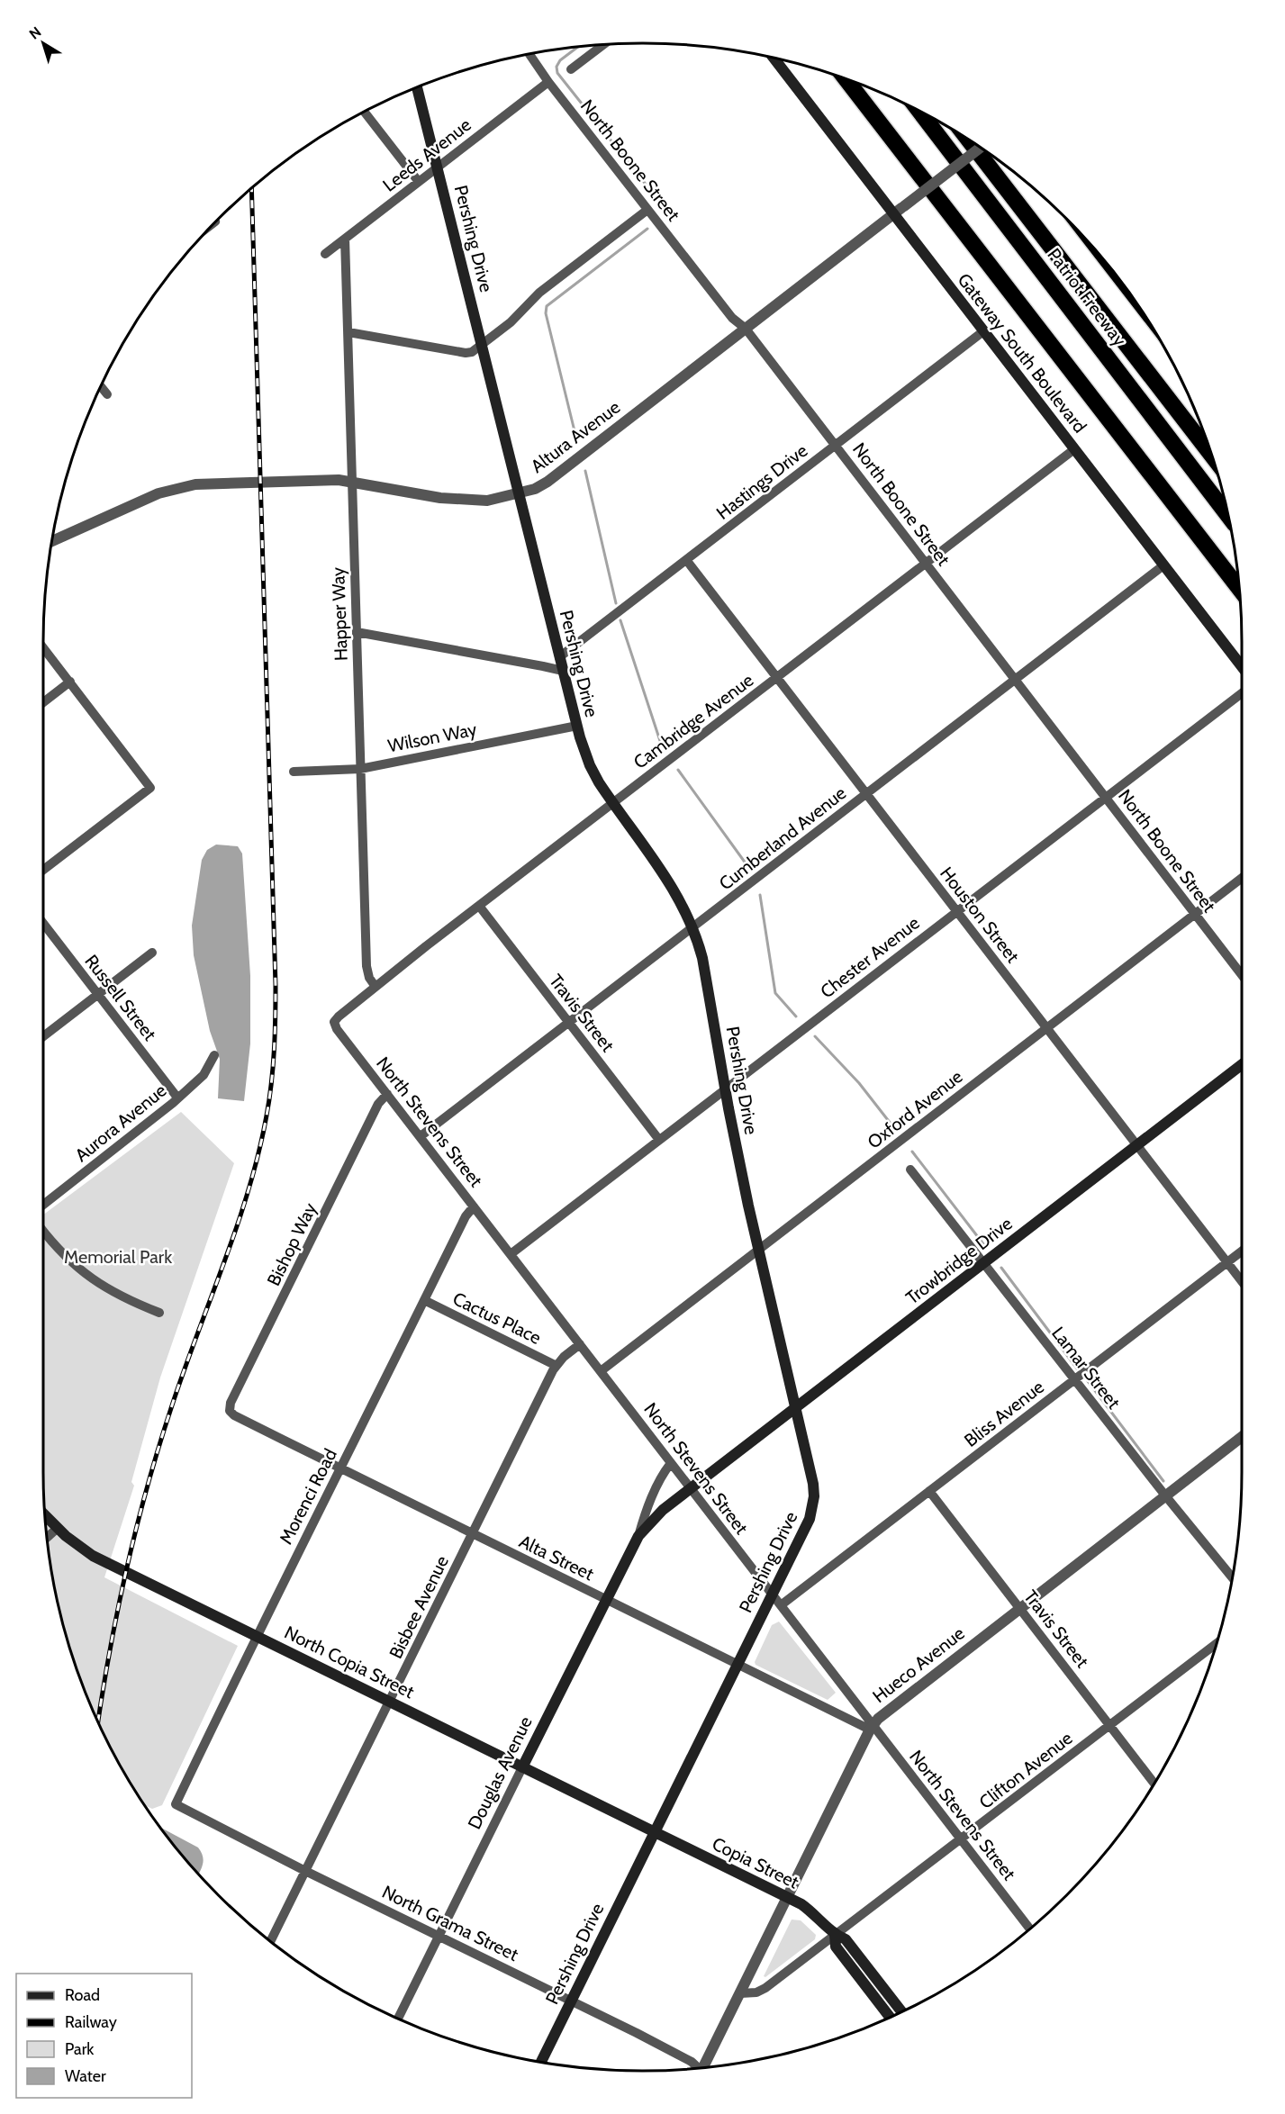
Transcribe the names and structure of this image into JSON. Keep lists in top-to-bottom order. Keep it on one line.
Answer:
{"streets":{"highway":["Patriot Freeway"],"main road":["Pershing Drive","Gateway South Boulevard","Trowbridge Drive","North Copia Street","Douglas Avenue","Copia Street"],"street":["Leeds Avenue","North Boone Street","Altura Avenue","Hastings Drive","Happer Way","Cambridge Avenue","Wilson Way","Cumberland Avenue","Houston Street","Chester Avenue","Russell Street","Travis Street","Oxford Avenue","North Stevens Street","Aurora Avenue","Bishop Way","Cactus Place","Lamar Street","Bliss Avenue","Morenci Road","Alta Street","Bisbee Avenue","Hueco Avenue","Clifton Avenue","North Grama Street"]},"crossings":[["Leeds Avenue","North Boone Street"],["Leeds Avenue","Pershing Drive"],["Leeds Avenue","Happer Way"],["North Boone Street","Altura Avenue"],["North Boone Street","Hastings Drive"],["North Boone Street","Cambridge Avenue"],["North Boone Street","Cumberland Avenue"],["North Boone Street","Chester Avenue"],["North Boone Street","Oxford Avenue"],["Pershing Drive","Altura Avenue"],["Pershing Drive","Hastings Drive"],["Pershing Drive","Cambridge Avenue"],["Pershing Drive","Wilson Way"],["Pershing Drive","Cumberland Avenue"],["Pershing Drive","Chester Avenue"],["Pershing Drive","Oxford Avenue"],["Pershing Drive","North Stevens Street"],["Pershing Drive","Trowbridge Drive"],["Pershing Drive","Alta Street"],["Pershing Drive","North Copia Street"],["Pershing Drive","Copia Street"],["Pershing Drive","North Grama Street"],["Gateway South Boulevard","Altura Avenue"],["Gateway South Boulevard","Hastings Drive"],["Gateway South Boulevard","Cambridge Avenue"],["Gateway South Boulevard","Cumberland Avenue"],["Altura Avenue","Happer Way"],["Hastings Drive","Houston Street"],["Happer Way","Cambridge Avenue"],["Happer Way","Wilson Way"],["Cambridge Avenue","Houston Street"],["Cambridge Avenue","Travis Street"],["Cambridge Avenue","North Stevens Street"],["Cumberland Avenue","Houston Street"],["Cumberland Avenue","Travis Street"],["Cumberland Avenue","North Stevens Street"],["Houston Street","Chester Avenue"],["Houston Street","Oxford Avenue"],["Houston Street","Trowbridge Drive"],["Houston Street","Bliss Avenue"],["Chester Avenue","Travis Street"],["Chester Avenue","North Stevens Street"],["Russell Street","Aurora Avenue"],["Travis Street","Bliss Avenue"],["Travis Street","Hueco Avenue"],["Travis Street","Clifton Avenue"],["Oxford Avenue","North Stevens Street"],["North Stevens Street","Bishop Way"],["North Stevens Street","Trowbridge Drive"],["North Stevens Street","Bliss Avenue"],["North Stevens Street","Morenci Road"],["North Stevens Street","Alta Street"],["North Stevens Street","Bisbee Avenue"],["North Stevens Street","Hueco Avenue"],["North Stevens Street","Clifton Avenue"],["North Stevens Street","Douglas Avenue"],["Bishop Way","Alta Street"],["Trowbridge Drive","Lamar Street"],["Trowbridge Drive","Douglas Avenue"],["Cactus Place","Morenci Road"],["Cactus Place","Bisbee Avenue"],["Lamar Street","Bliss Avenue"],["Lamar Street","Hueco Avenue"],["Morenci Road","Alta Street"],["Morenci Road","North Copia Street"],["Morenci Road","North Grama Street"],["Alta Street","Bisbee Avenue"],["Alta Street","Hueco Avenue"],["Alta Street","Douglas Avenue"],["Bisbee Avenue","North Copia Street"],["Bisbee Avenue","North Grama Street"],["North Copia Street","Douglas Avenue"],["North Copia Street","Copia Street"],["Hueco Avenue","Clifton Avenue"],["Hueco Avenue","Copia Street"],["Clifton Avenue","Copia Street"],["Douglas Avenue","North Grama Street"]],"parks":["Memorial Park"],"legend":["Road","Railway","Park","Water"],"north":"top left"}
